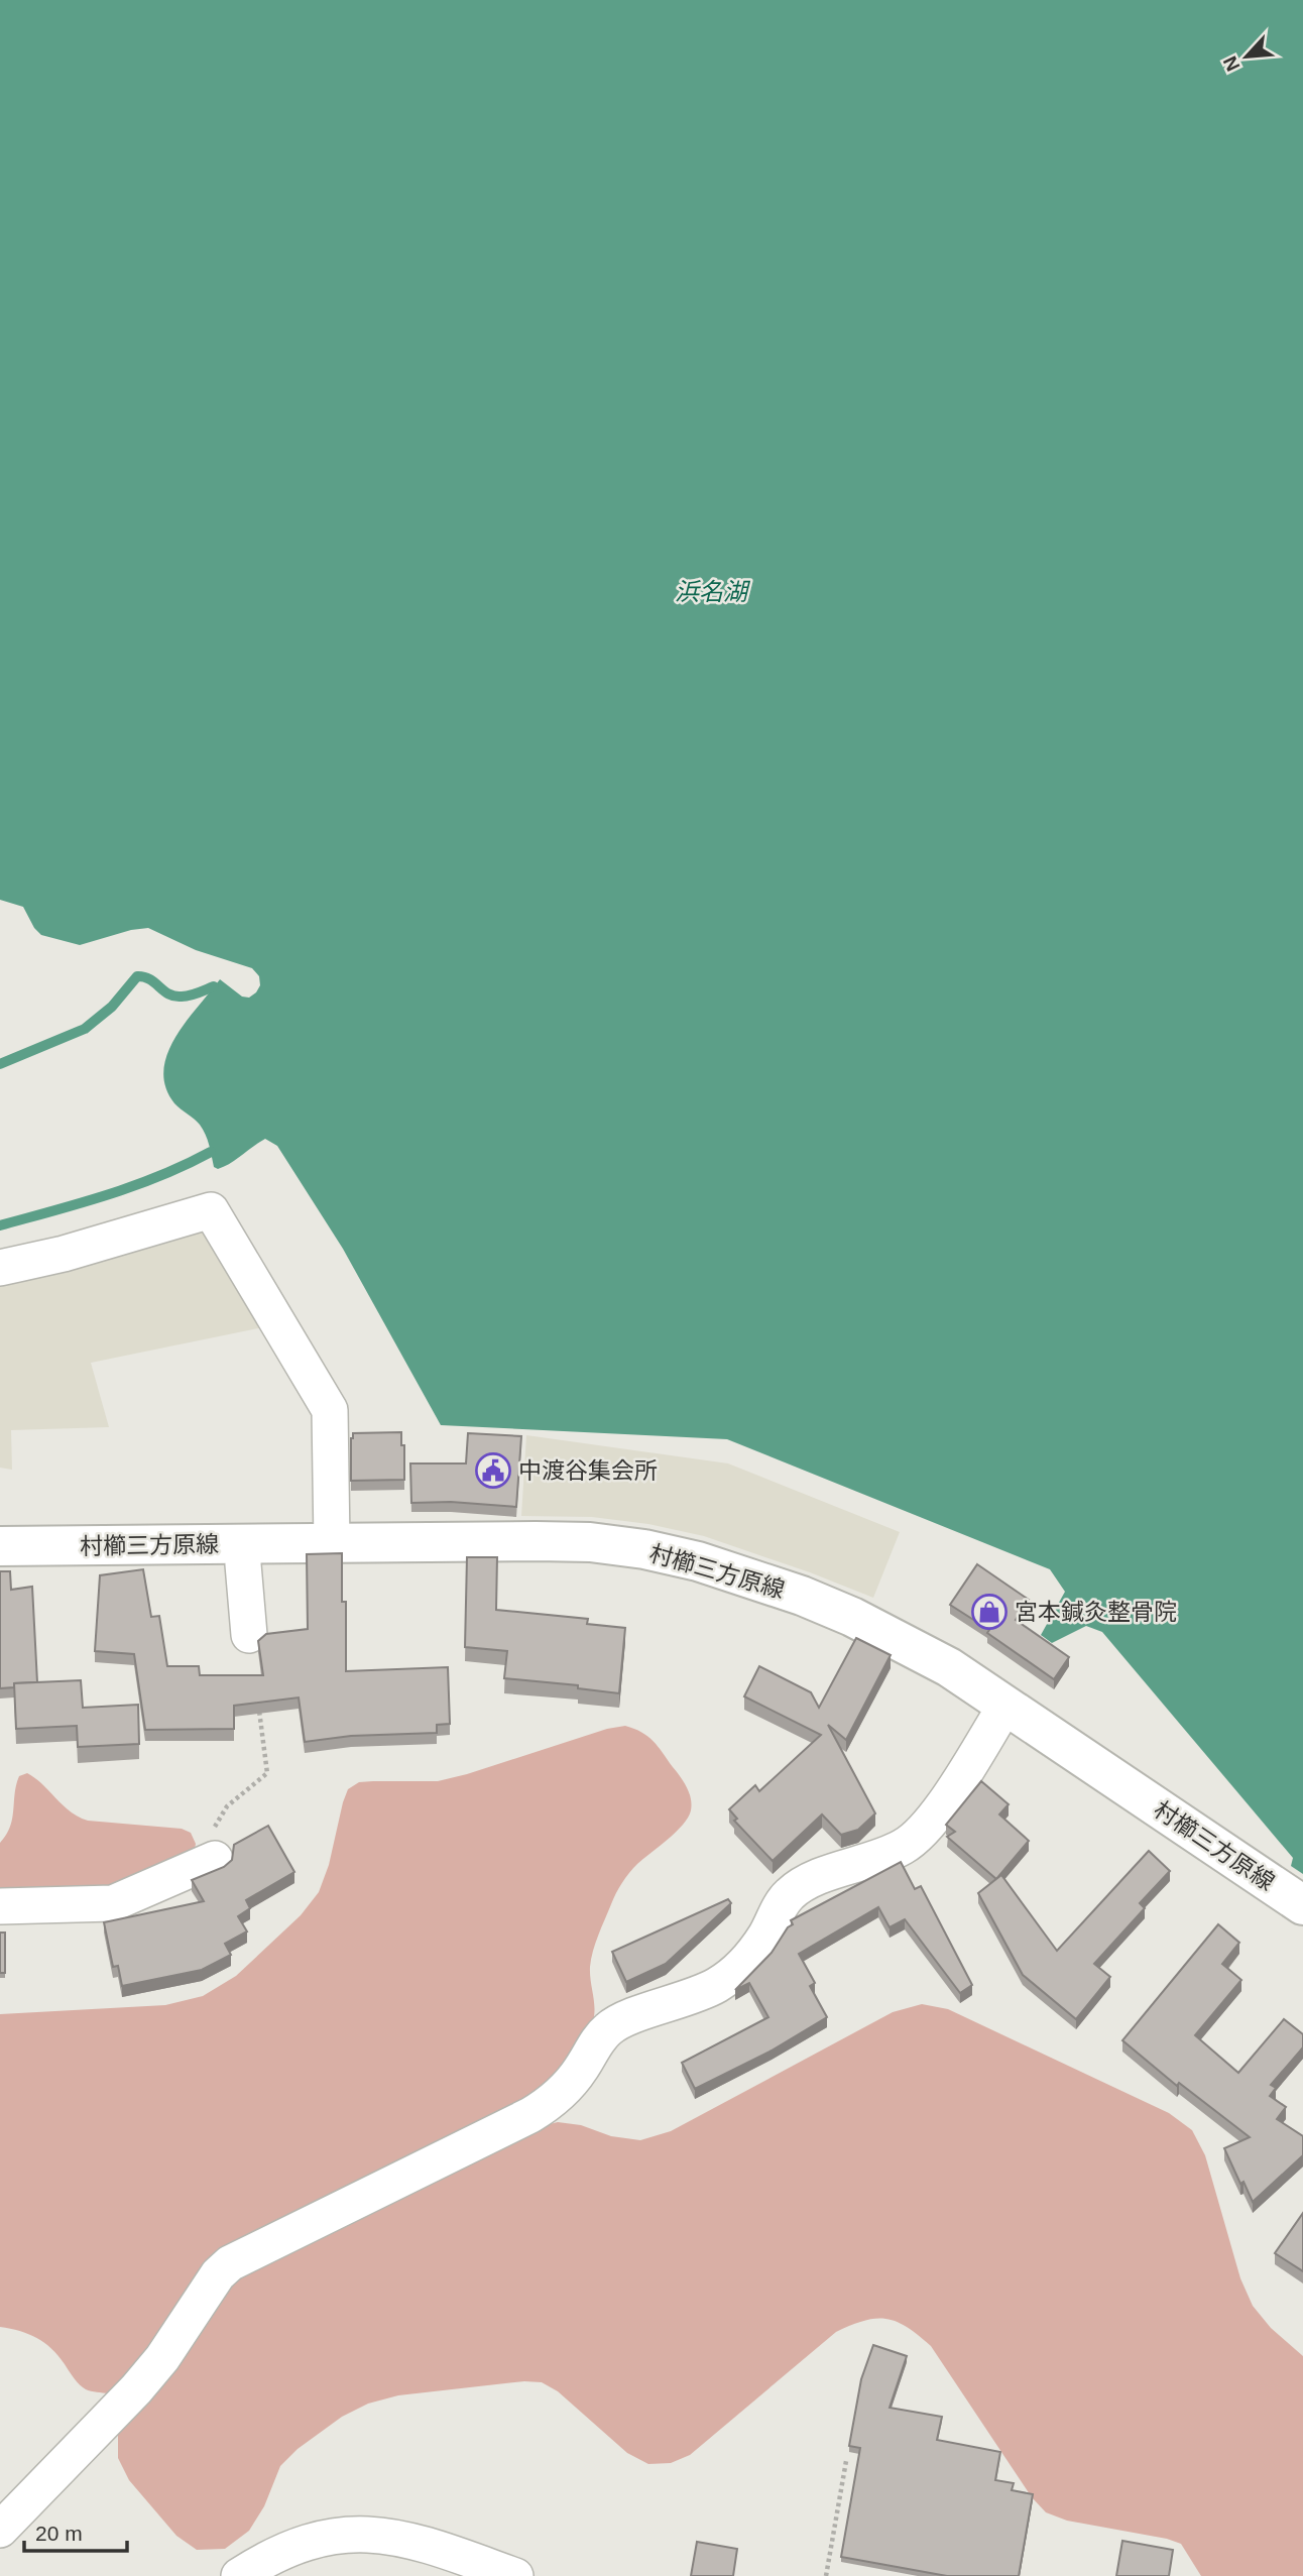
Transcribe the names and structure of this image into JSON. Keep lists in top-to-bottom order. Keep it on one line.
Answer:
{"streets":{"main road":["村櫛三方原線"]},"water":["浜名湖"],"places":{"public building":["中渡谷集会所"],"shop":["宮本鍼灸整骨院"]},"scale_bar":"20 m","north":"bottom left"}
